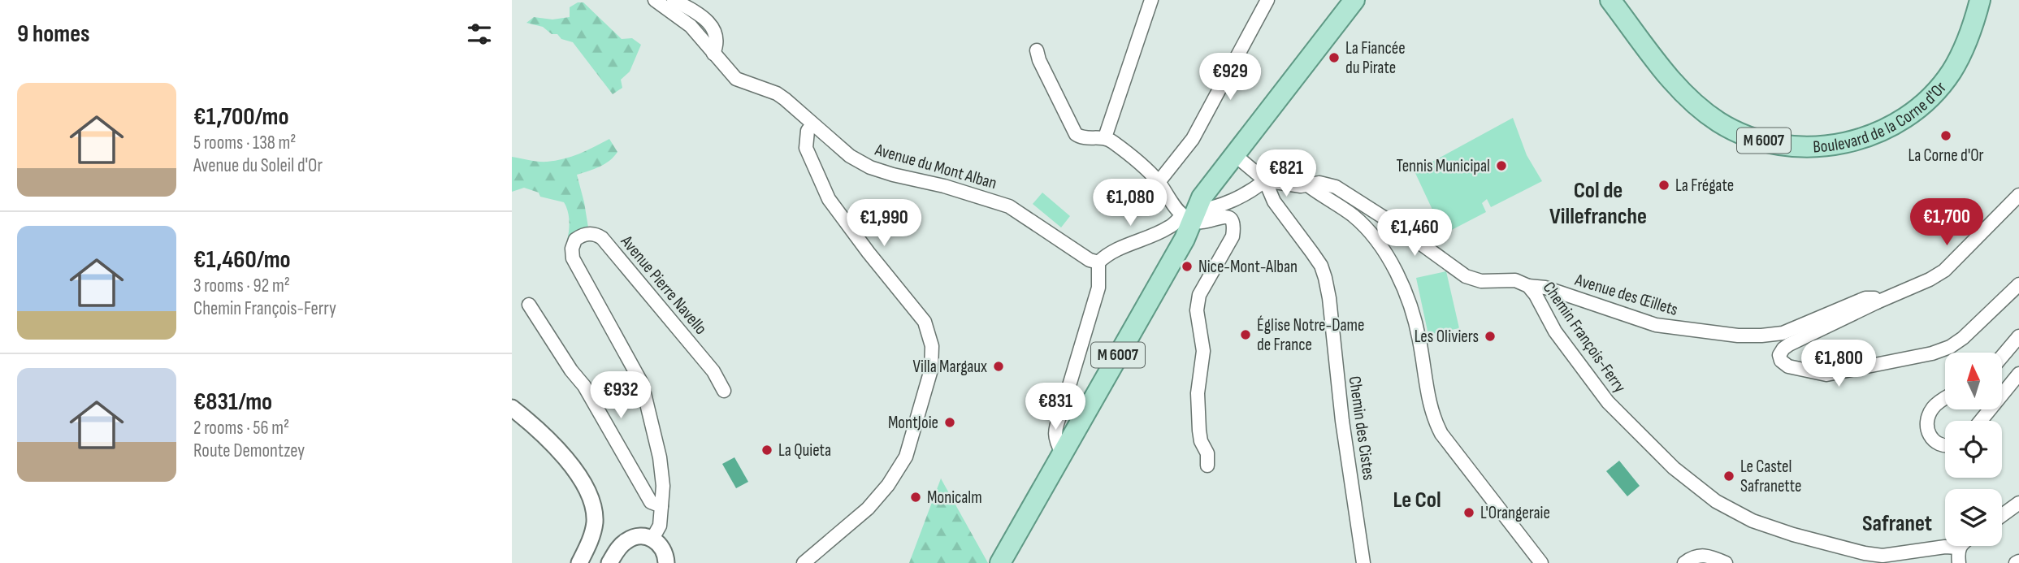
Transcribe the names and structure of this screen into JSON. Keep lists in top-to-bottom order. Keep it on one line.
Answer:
{"streets":{"main road":["Boulevard de la Corne d'Or","M 6007"],"street":["Avenue du Mont Alban","Avenue Pierre Navello","Avenue des Œillets","Chemin François-Ferry","Chemin des Cistes"]},"crossings":[["Avenue des Œillets","Chemin François-Ferry"],["Chemin François-Ferry","Chemin des Cistes"]],"districts":["Col de Villefranche","Le Col","Safranet"],"places":["La Fiancée du Pirate","La Corne d'Or","Tennis Municipal","La Frégate","Nice-Mont-Alban","Église Notre-Dame de France","Les Oliviers","Villa Margaux","MontJoie","La Quieta","Le Castel Safranette","Monicalm","L'Orangeraie"],"north":"top","page":{"heading":"9 homes","price":["€929","€821","€1,080","€1,700","€1,990","€1,460","€1,800","€932","€831"],"list":[{"name":"€1,700/mo","note":"5 rooms · 138 m² · Avenue du Soleil d'Or"},{"name":"€1,460/mo","note":"3 rooms · 92 m² · Chemin François-Ferry"},{"name":"€831/mo","note":"2 rooms · 56 m² · Route Demontzey"}]}}
